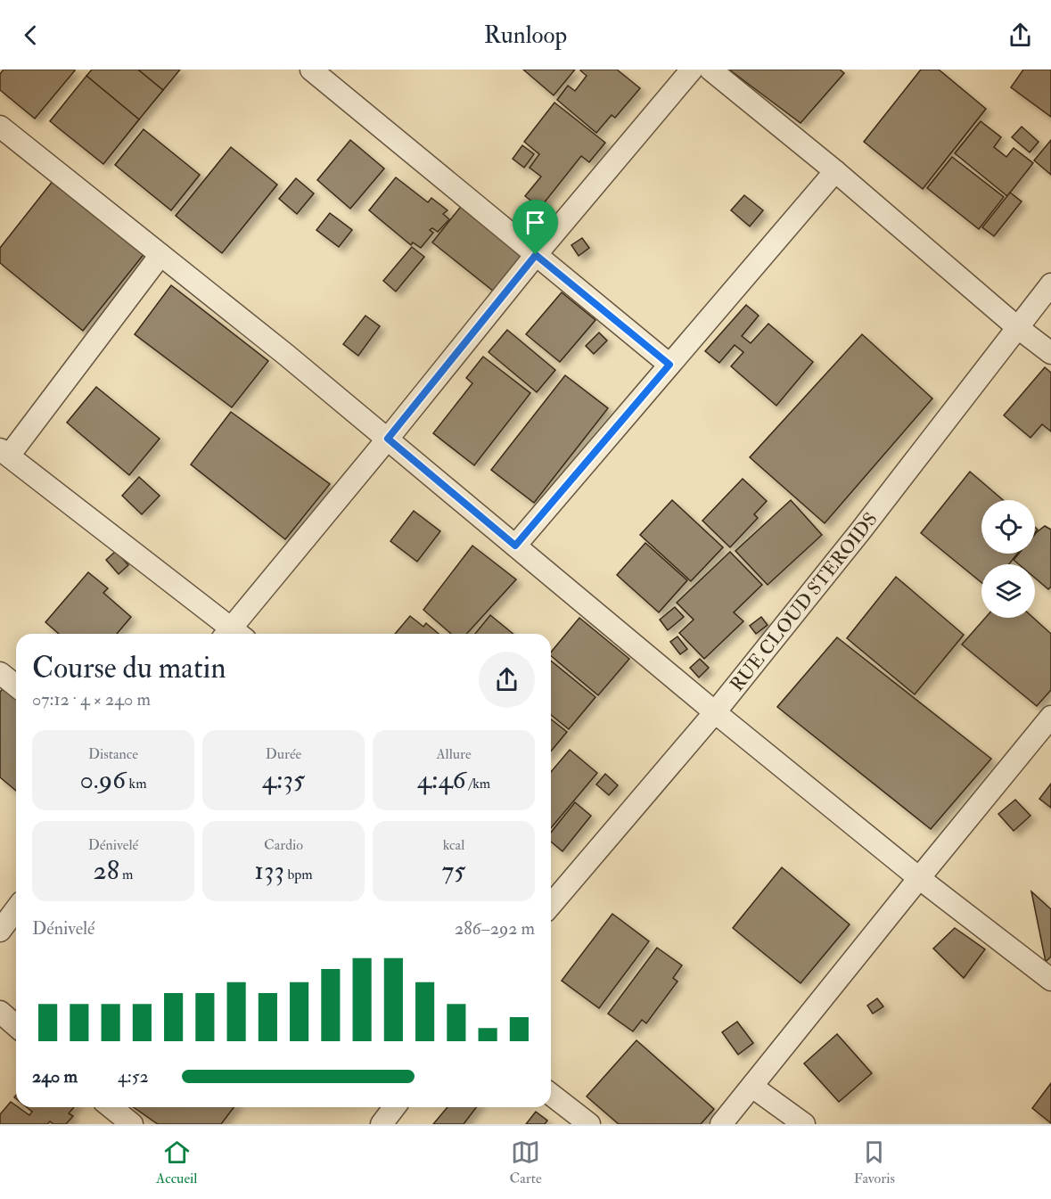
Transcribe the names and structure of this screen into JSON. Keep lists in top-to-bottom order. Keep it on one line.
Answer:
{"streets":{"street":["RUE CLOUD STEROIDS"]},"page":{"header":"Runloop","heading":["Course du matin","07:12 · 4 × 240 m"],"stats":[["Distance","0.96 km"],["Durée","4:35"],["Allure","4:46 /km"],["Dénivelé","28 m"],["Cardio","133 bpm"],["kcal","75"]],"chart":["Dénivelé","286–292 m"],"list":[{"name":"240 m","note":"4:52"}],"tabs":["Accueil","Carte","Favoris"]}}
